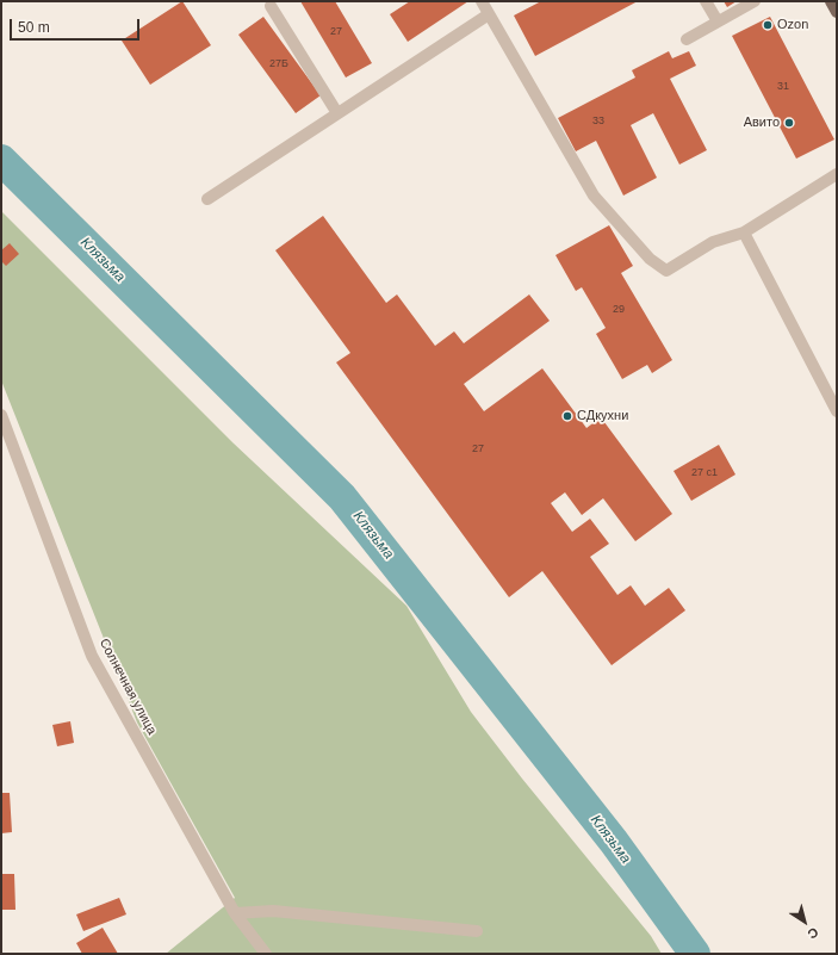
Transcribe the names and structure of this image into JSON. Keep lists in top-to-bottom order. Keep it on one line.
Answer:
{"streets":{"street":["Солнечная улица"]},"water":["Клязьма"],"places":["Ozon","Авито","СДкухни"],"house_numbers":["27","27Б","31","33","29","27","27 с1"],"scale_bar":"50 m","north":"bottom right"}
